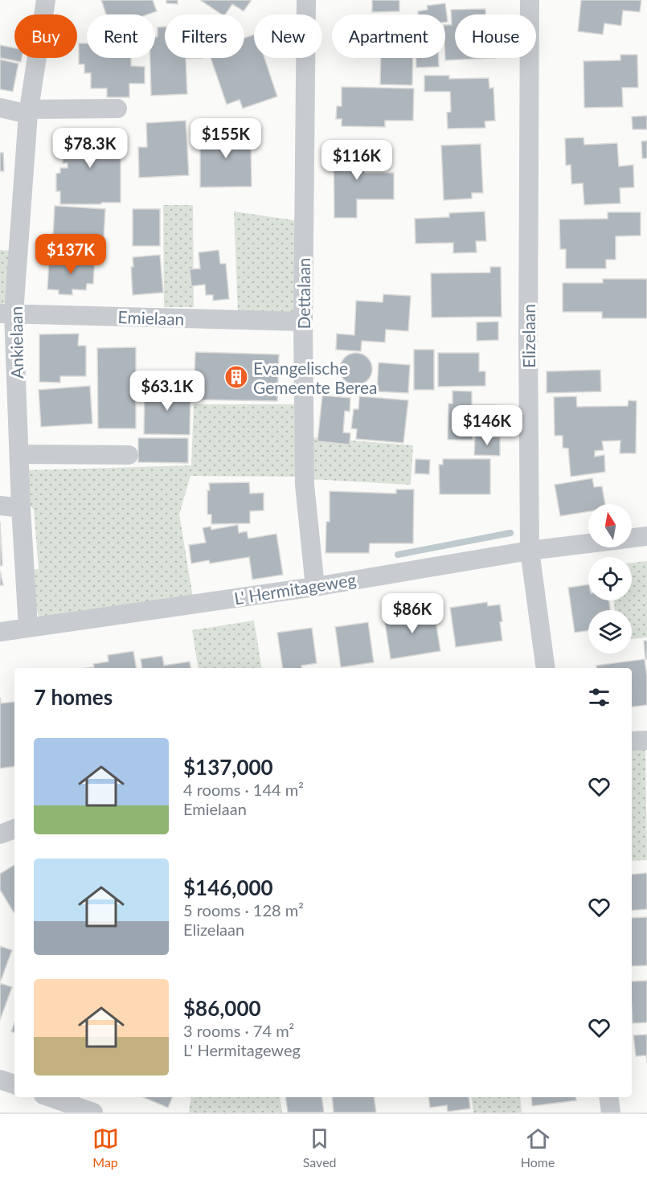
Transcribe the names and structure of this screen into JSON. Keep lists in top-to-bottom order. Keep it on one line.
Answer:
{"streets":{"street":["Dettalaan","Emielaan","Elizelaan","Ankielaan","L' Hermitageweg"]},"crossings":[["Dettalaan","Emielaan"],["Dettalaan","L' Hermitageweg"],["Emielaan","Ankielaan"],["Elizelaan","L' Hermitageweg"],["Ankielaan","L' Hermitageweg"]],"places":{"building":["Evangelische Gemeente Berea"]},"north":"top","page":{"chip":["Buy","Rent","Filters","New","Apartment","House"],"price":["$155K","$78.3K","$116K","$137K","$63.1K","$146K","$86K"],"heading":"7 homes","list":[{"name":"$137,000","note":"4 rooms · 144 m² · Emielaan"},{"name":"$146,000","note":"5 rooms · 128 m² · Elizelaan"},{"name":"$86,000","note":"3 rooms · 74 m² · L' Hermitageweg"}],"tabs":["Map","Saved","Home"]}}
